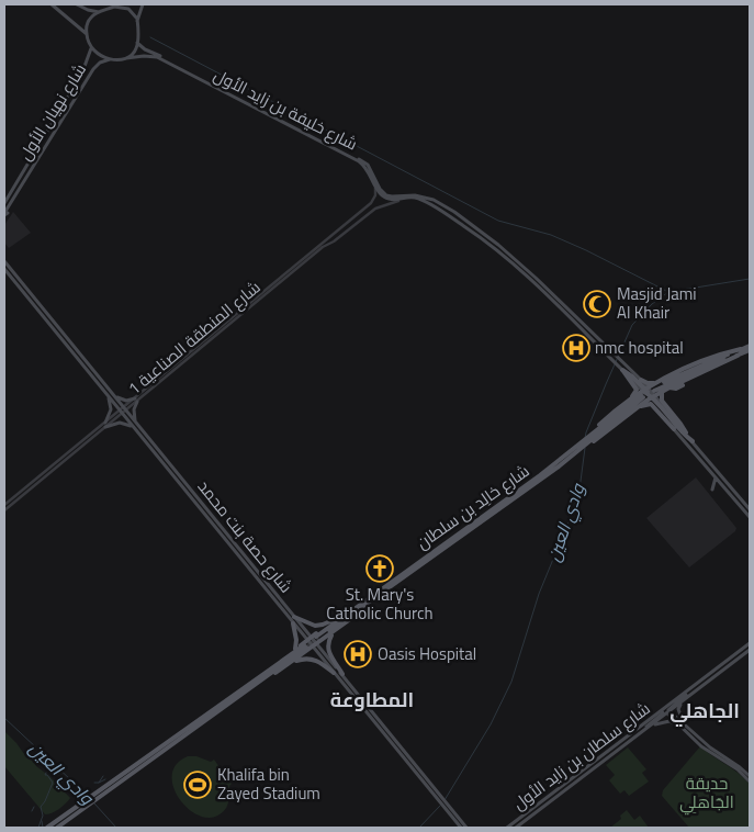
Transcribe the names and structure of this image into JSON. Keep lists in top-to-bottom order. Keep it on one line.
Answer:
{"streets":{"main road":["شارع خليفة بن زايد الأول","شارع نهيان الأول","شارع خالِد بن سلطان","شارع حصة بنت محمد","شارع سلطان بن زايد الأول"],"street":["شارع المنطقة الصناعية 1"]},"crossings":[["شارع خليفة بن زايد الأول","شارع نهيان الأول"],["شارع خليفة بن زايد الأول","شارع المنطقة الصناعية 1"],["شارع خليفة بن زايد الأول","شارع خالِد بن سلطان"],["شارع المنطقة الصناعية 1","شارع حصة بنت محمد"],["شارع خالِد بن سلطان","شارع حصة بنت محمد"]],"districts":["المطاوعة","الجاهلي"],"water":["وادي العين"],"parks":["حديقة الجَاهلِي"],"places":{"mosque":["Masjid Jami Al Khair"],"hospital":["nmc hospital","Oasis Hospital"],"church":["St. Mary's Catholic Church"],"sports":["Khalifa bin Zayed Stadium"]}}
